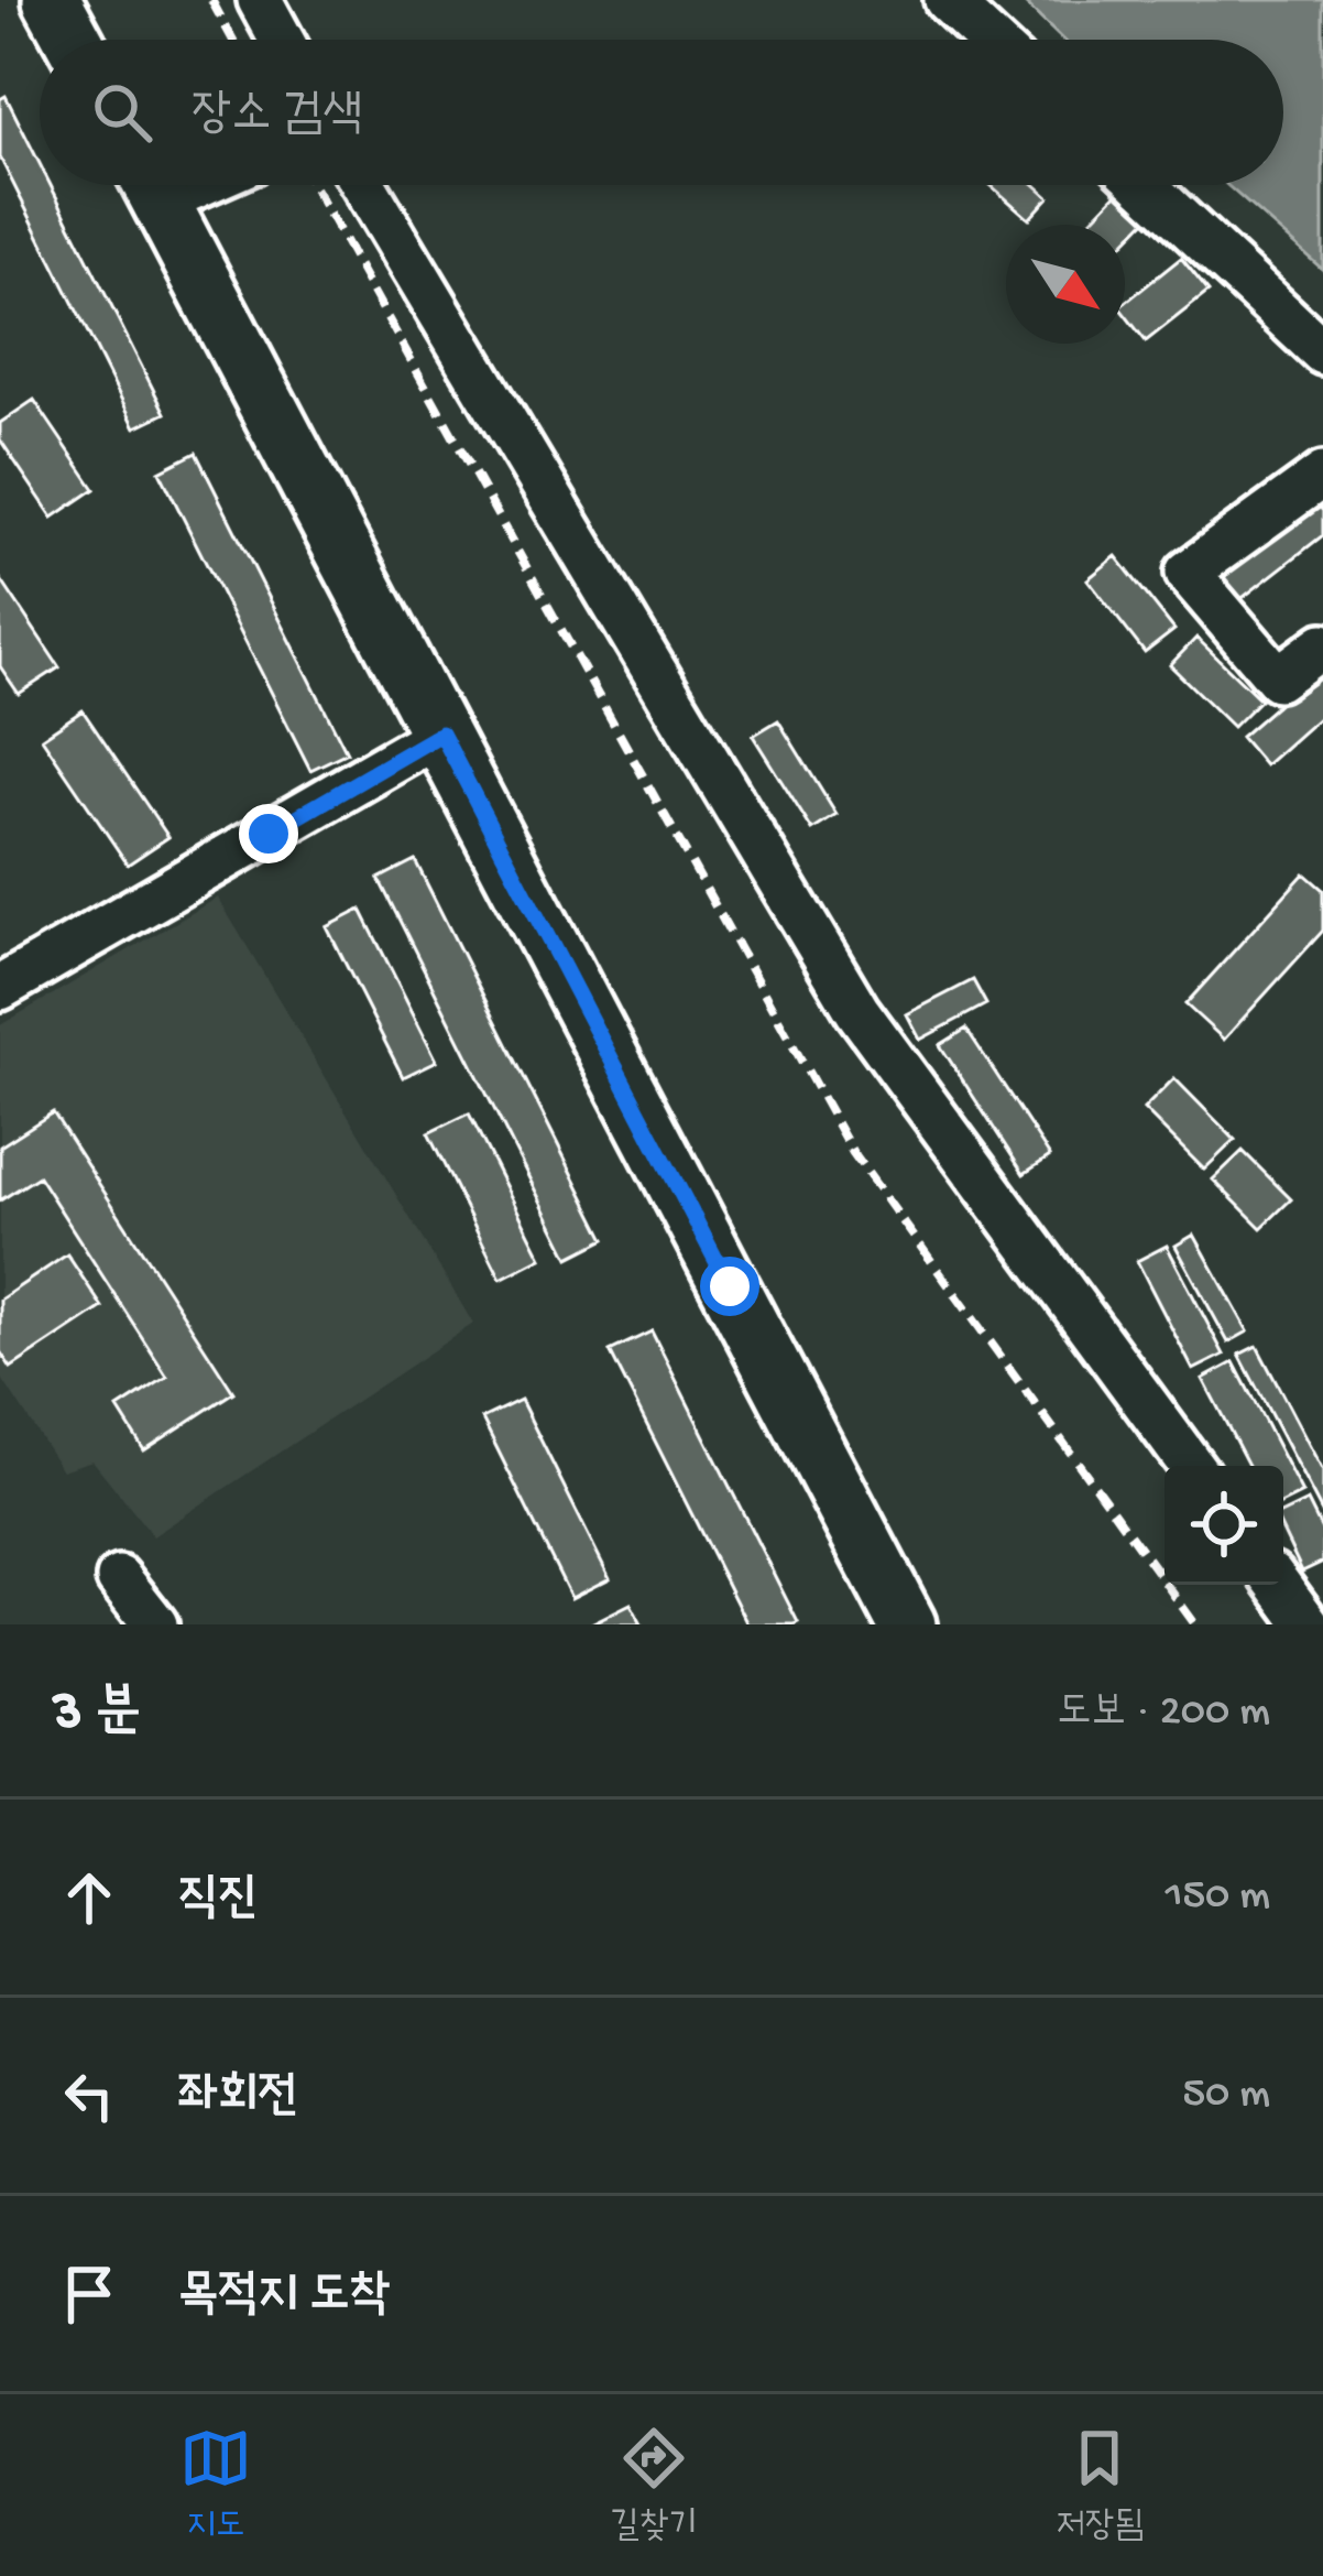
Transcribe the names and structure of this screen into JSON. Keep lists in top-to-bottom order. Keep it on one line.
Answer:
{"north":"bottom right","page":{"search":"장소 검색","heading":["3 분","도보 · 200 m"],"list":[["직진","150 m"],["좌회전","50 m"],"목적지 도착"],"nav":["지도","길찾기","저장됨"]}}
